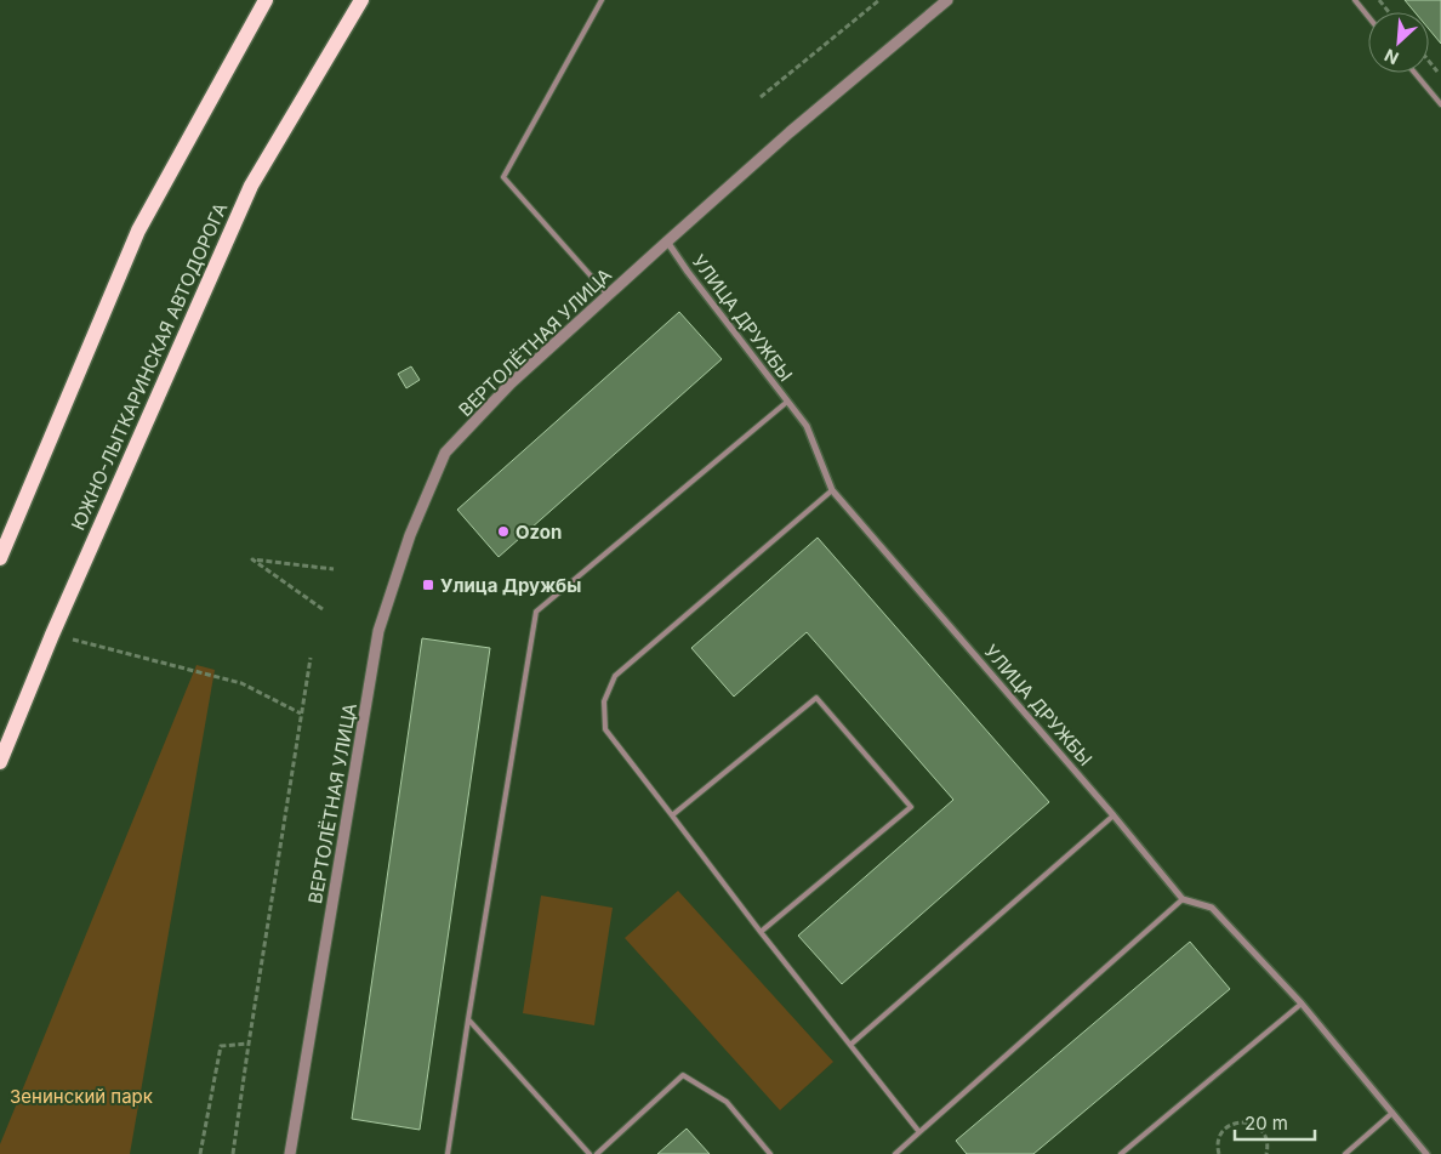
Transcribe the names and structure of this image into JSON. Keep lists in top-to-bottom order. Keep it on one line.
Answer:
{"streets":{"main road":["ЮЖНО-ЛЫТКАРИНСКАЯ АВТОДОРОГА"],"street":["УЛИЦА ДРУЖБЫ","ВЕРТОЛЁТНАЯ УЛИЦА"]},"crossings":[["УЛИЦА ДРУЖБЫ","ВЕРТОЛЁТНАЯ УЛИЦА"]],"parks":["Зенинский парк"],"places":{"other":["Ozon"],"transit":["Улица Дружбы"]},"scale_bar":"20 m","north":"bottom left"}
